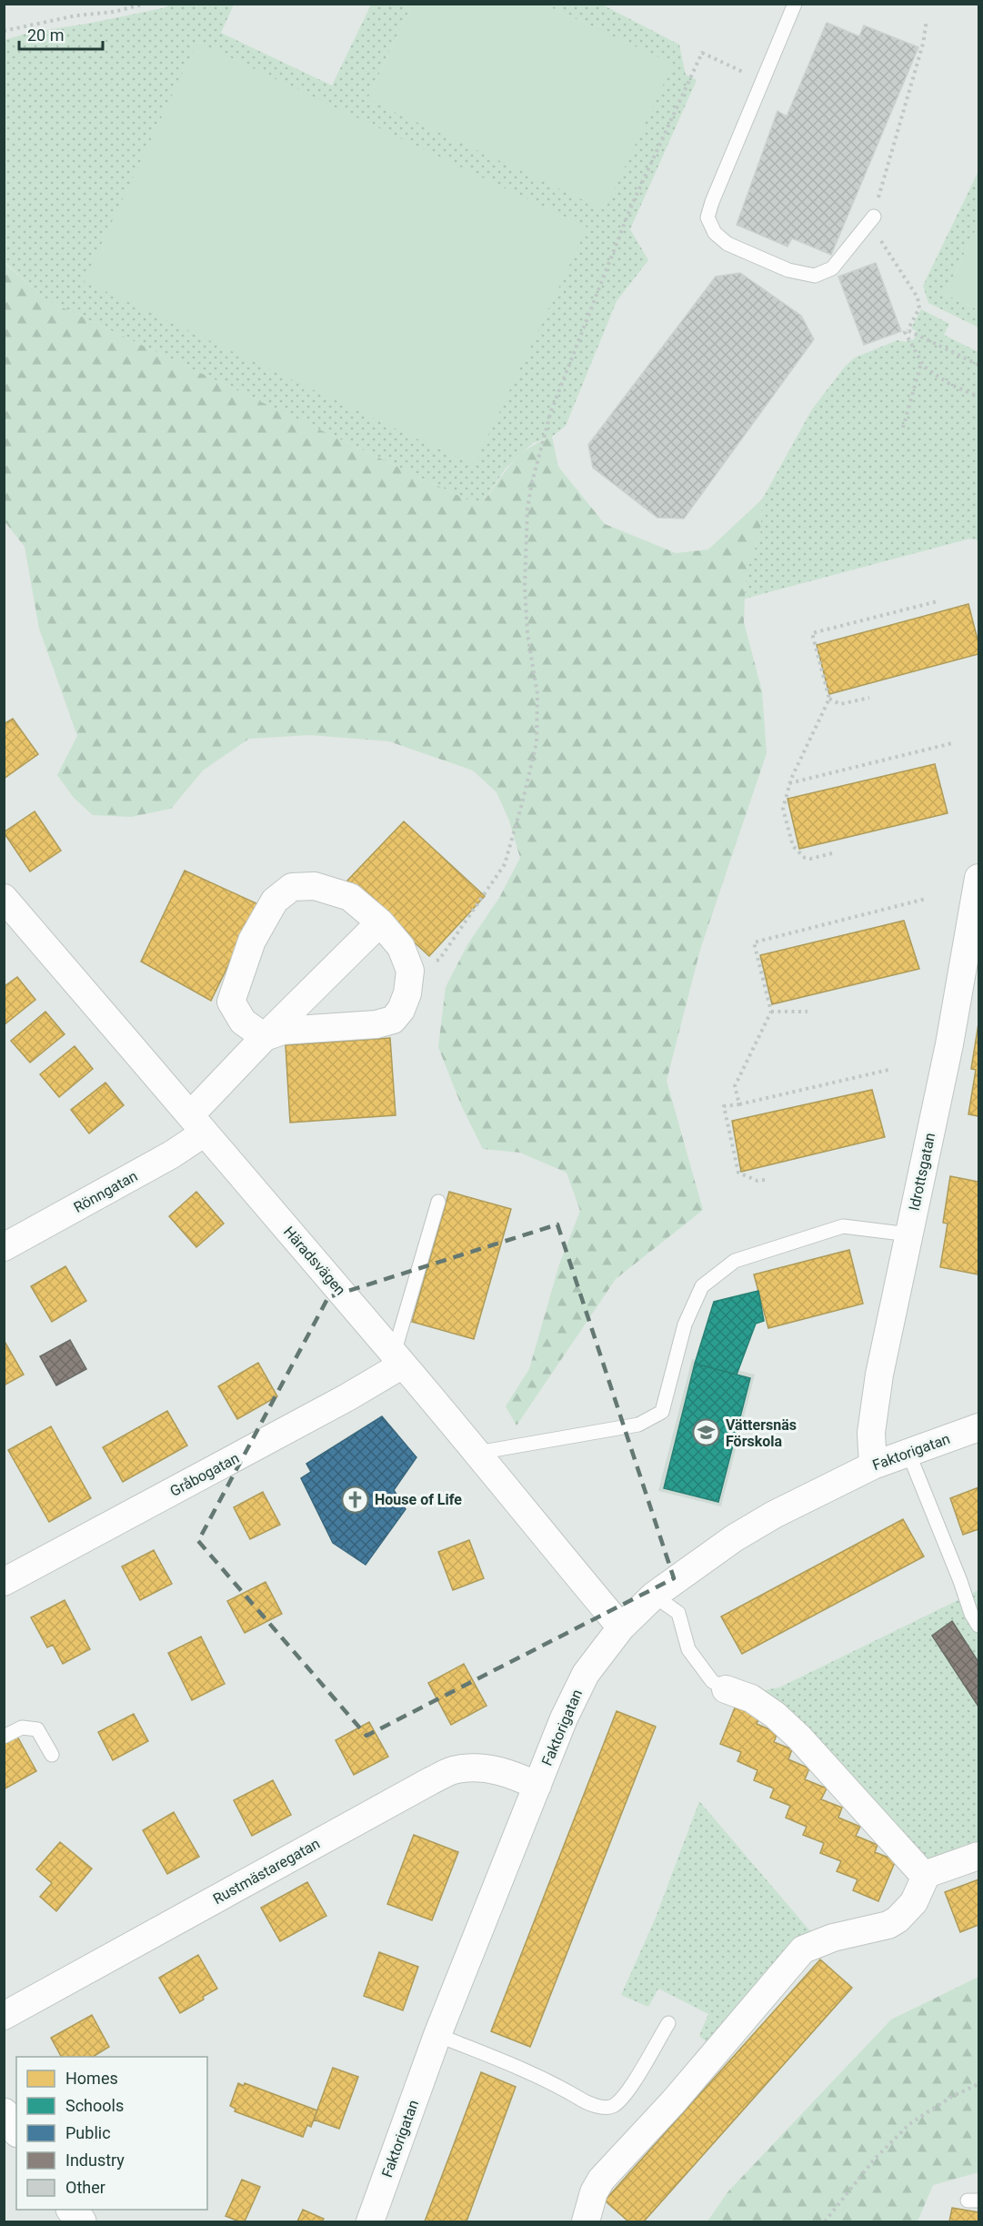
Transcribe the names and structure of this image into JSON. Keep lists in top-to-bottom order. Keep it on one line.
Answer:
{"streets":{"street":["Idrottsgatan","Rönngatan","Häradsvägen","Faktorigatan","Gråbogatan","Rustmästaregatan"]},"crossings":[["Idrottsgatan","Faktorigatan"],["Rönngatan","Häradsvägen"],["Häradsvägen","Faktorigatan"],["Häradsvägen","Gråbogatan"],["Faktorigatan","Rustmästaregatan"]],"places":{"school or university":["Vättersnäs Förskola"],"church":["House of Life"]},"legend":["Homes","Schools","Public","Industry","Other"],"scale_bar":"20 m"}
